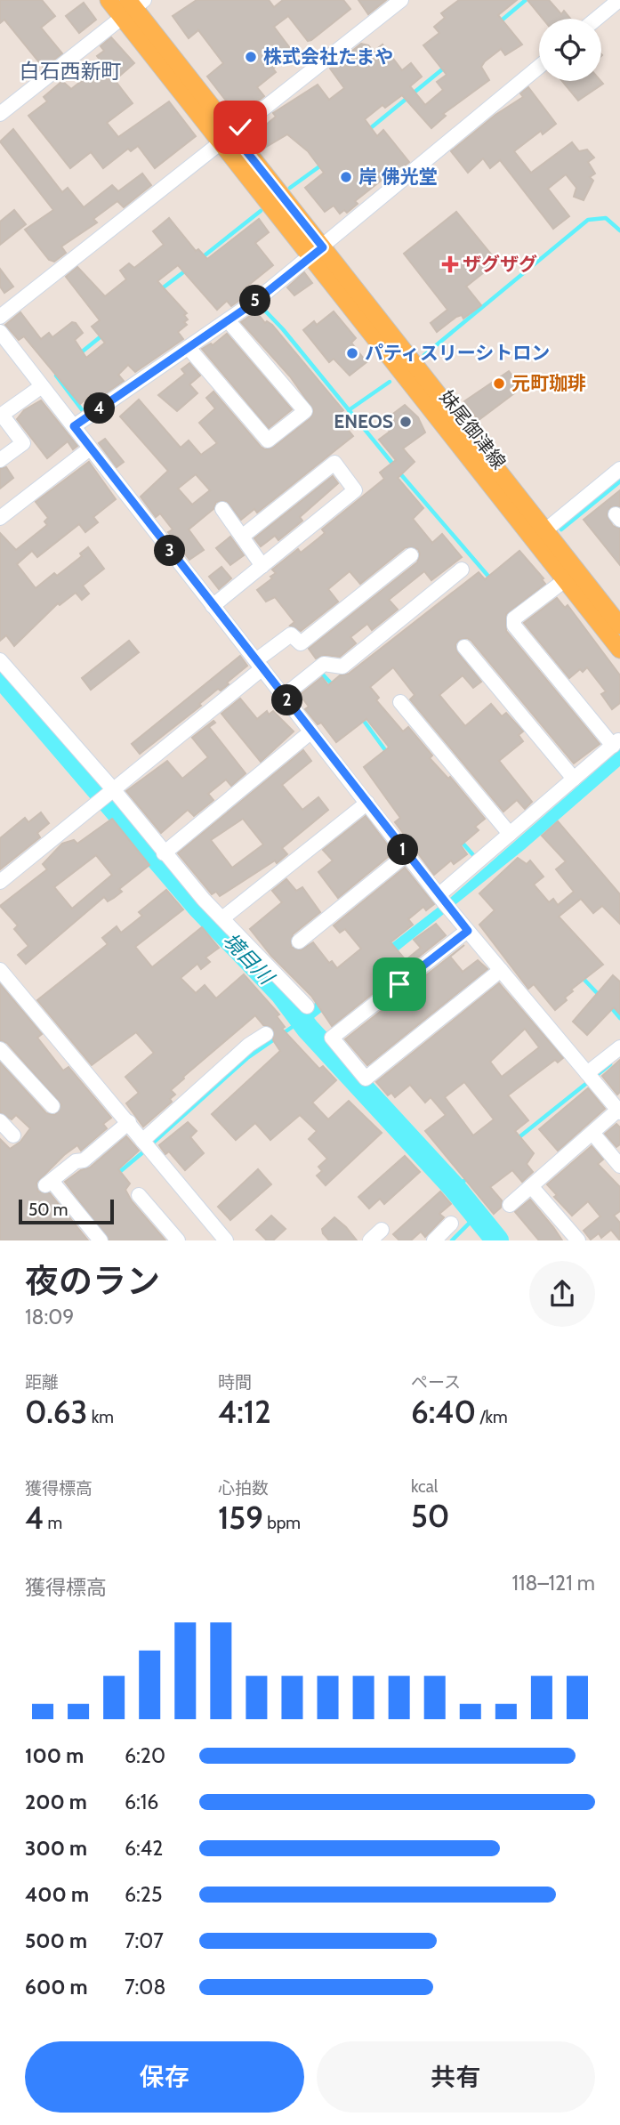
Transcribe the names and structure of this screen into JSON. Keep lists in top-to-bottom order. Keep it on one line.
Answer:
{"streets":{"main road":["妹尾御津線"]},"districts":["白石西新町"],"water":["境目川"],"places":{"other":["株式会社たまや","岸 佛光堂","パティスリーシトロン","元町珈琲","ENEOS"],"health":["ザグザグ"]},"scale_bar":"50 m","page":{"pins":["5","4","3","2","1"],"scale":"50 m","heading":["夜のラン","18:09"],"stats":[["距離","0.63 km"],["時間","4:12"],["ペース","6:40 /km"],["獲得標高","4 m"],["心拍数","159 bpm"],["kcal","50"]],"chart":["獲得標高","118–121 m"],"list":[{"name":"100 m","note":"6:20"},{"name":"200 m","note":"6:16"},{"name":"300 m","note":"6:42"},{"name":"400 m","note":"6:25"},{"name":"500 m","note":"7:07"},{"name":"600 m","note":"7:08"}],"buttons":["保存","共有"]}}
